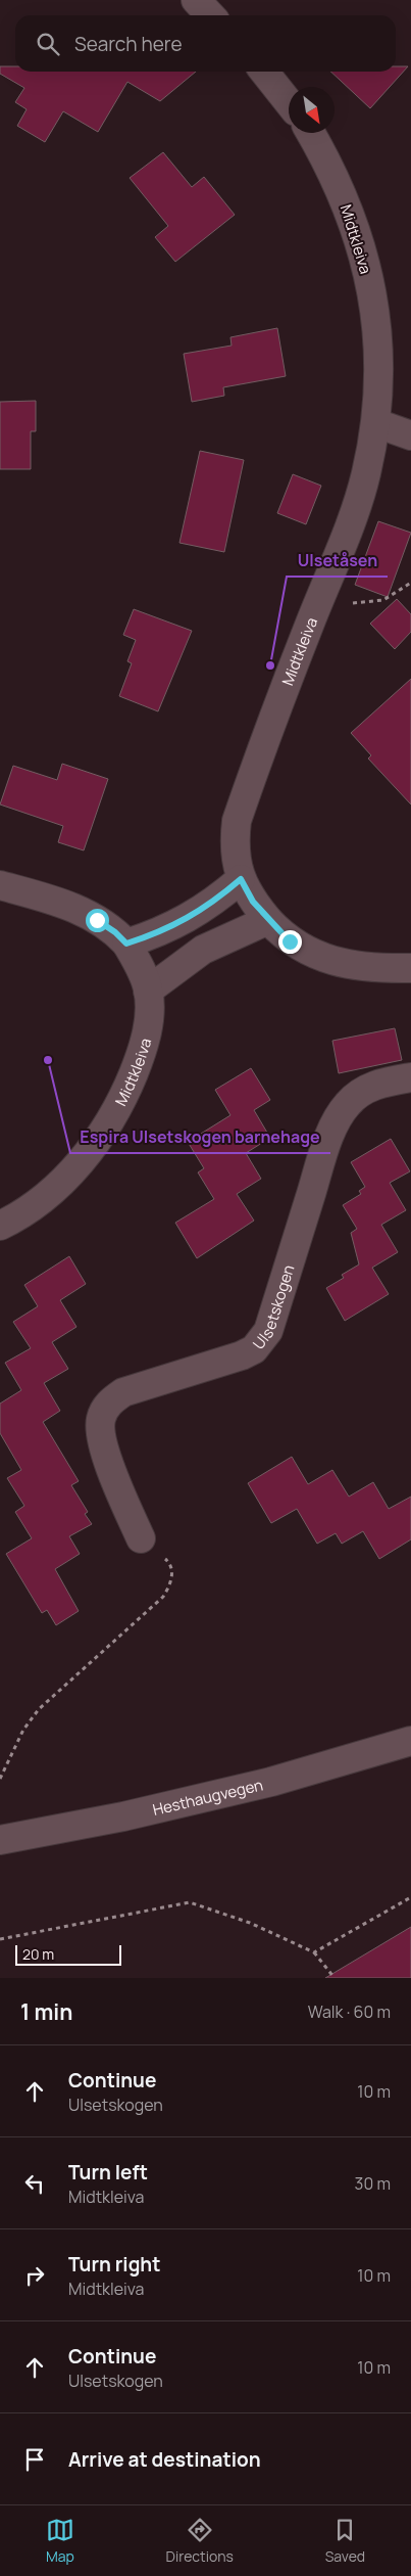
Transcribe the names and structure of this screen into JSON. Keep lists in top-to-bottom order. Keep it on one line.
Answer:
{"streets":{"street":["Midtkleiva","Ulsetskogen","Hesthaugvegen"]},"places":["Ulsetåsen","Espira Ulsetskogen barnehage"],"scale_bar":"20 m","north":"bottom right","page":{"search":"Search here","scale":"20 m","heading":["1 min","Walk · 60 m"],"list":[["Continue","Ulsetskogen","10 m"],["Turn left","Midtkleiva","30 m"],["Turn right","Midtkleiva","10 m"],["Continue","Ulsetskogen","10 m"],"Arrive at destination"],"nav":["Map","Directions","Saved"]}}
